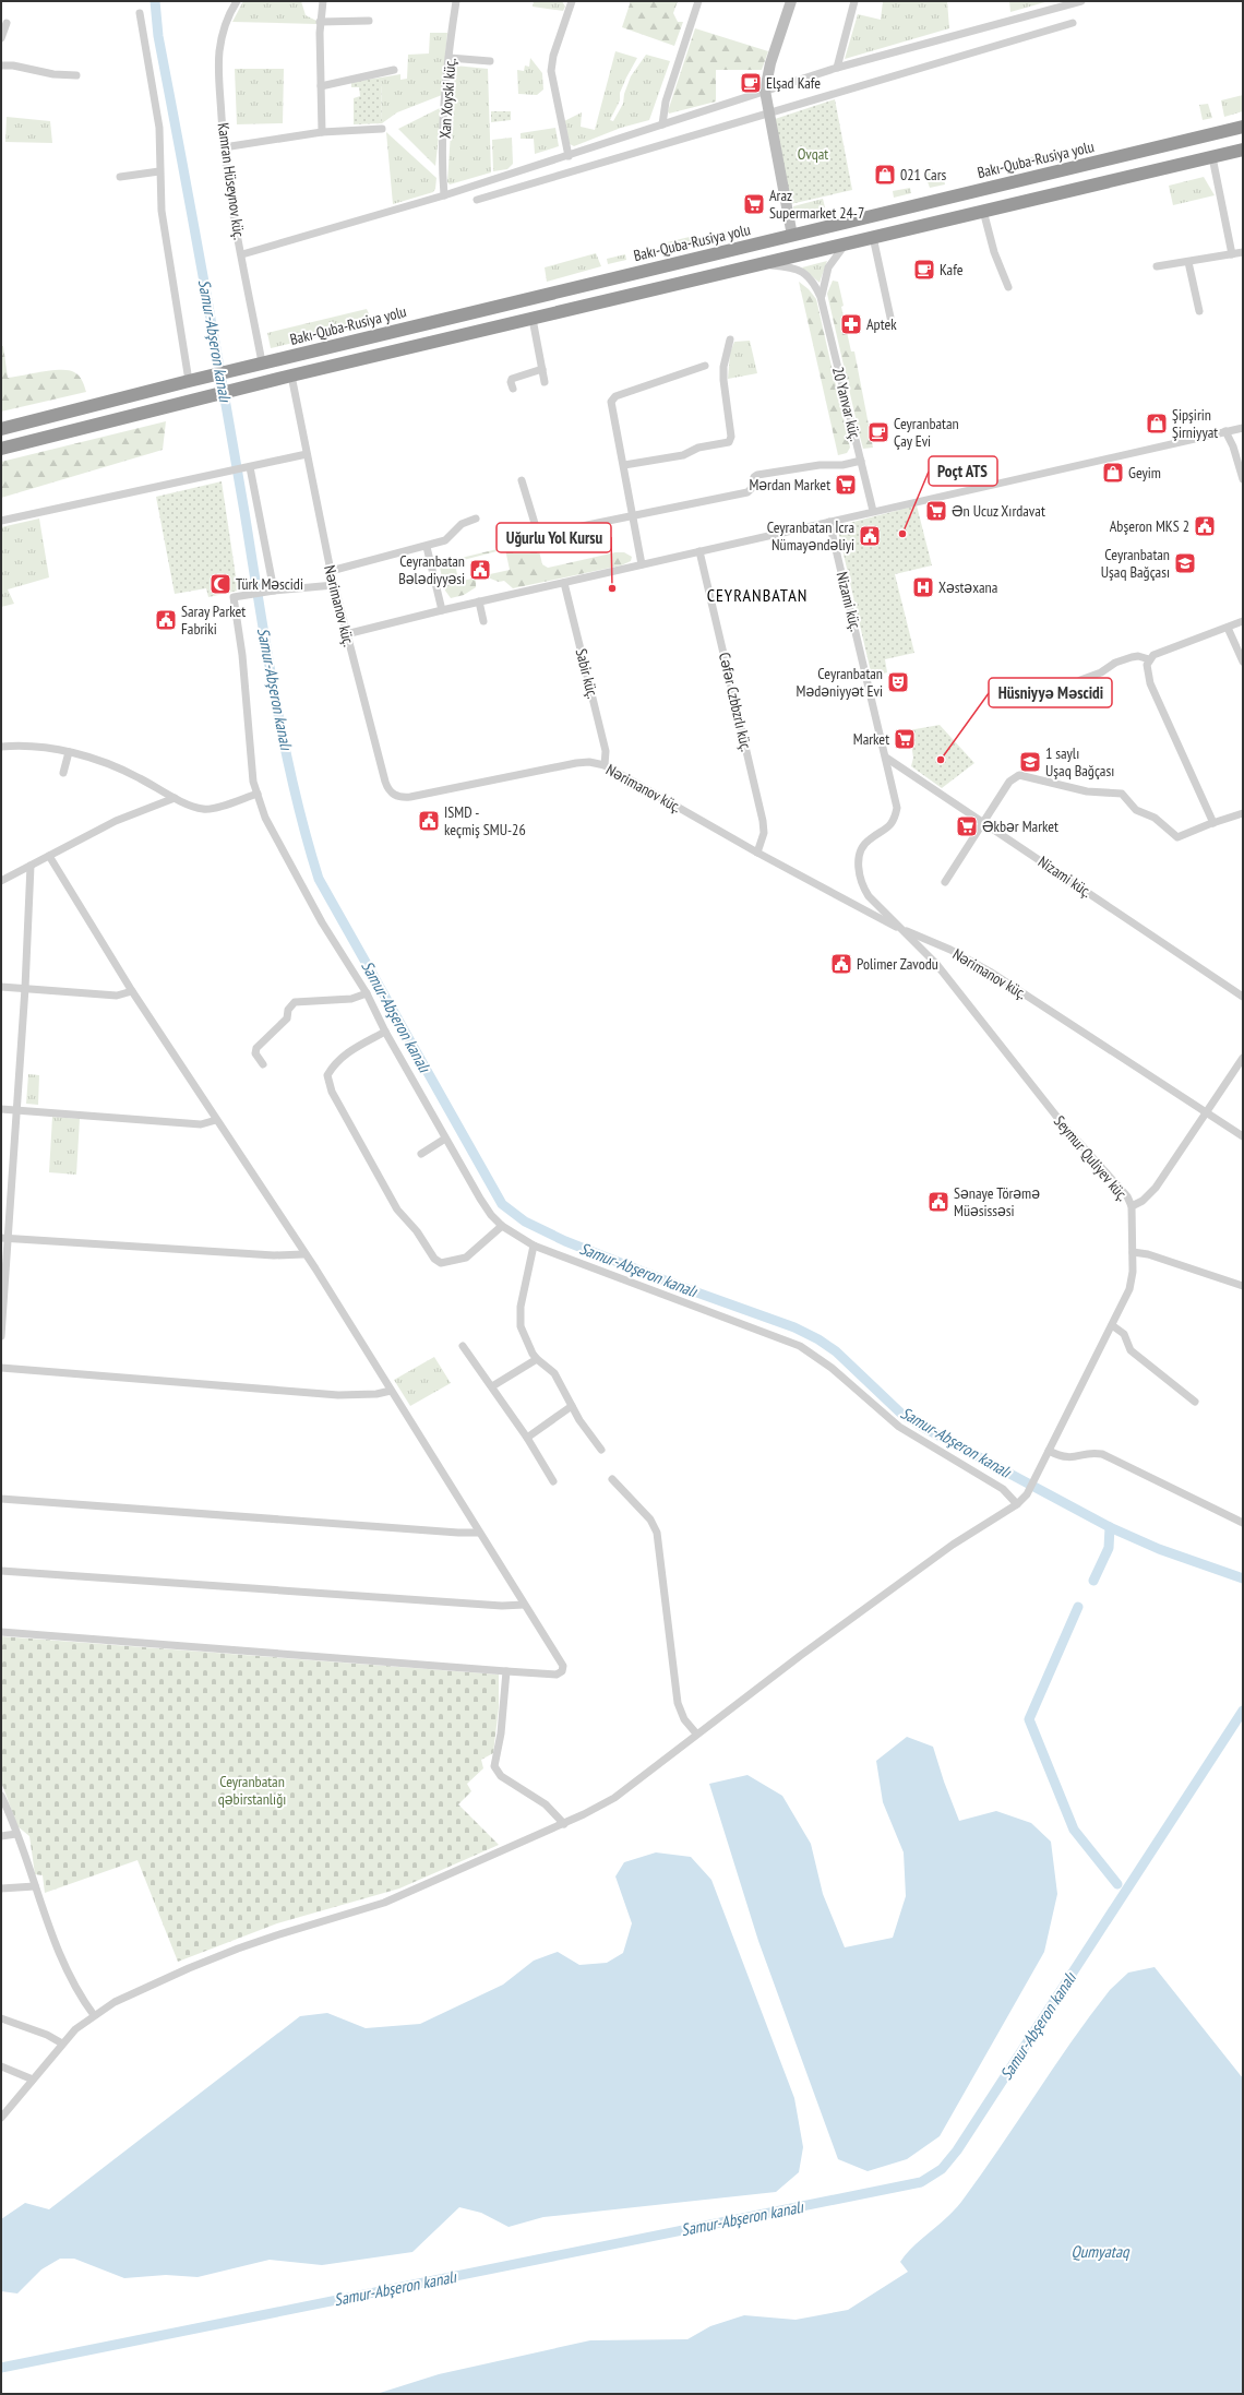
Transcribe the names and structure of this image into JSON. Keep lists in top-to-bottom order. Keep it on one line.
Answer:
{"streets":{"highway":["Bakı-Quba-Rusiya yolu"],"street":["Xan Xoyski küç.","Kamran Hüseynov küç.","20 Yanvar küç.","Nizami küç.","Nərimanov küç.","Sabir küç.","Cəfər Czbbzrlı küç.","Seymur Quliyev küç."]},"crossings":[["Bakı-Quba-Rusiya yolu","Kamran Hüseynov küç."],["Nizami küç.","Nərimanov küç."],["Nizami küç.","Seymur Quliyev küç."],["Nərimanov küç.","Sabir küç."],["Nərimanov küç.","Cəfər Czbbzrlı küç."],["Nərimanov küç.","Seymur Quliyev küç."]],"districts":["CEYRANBATAN"],"water":["Samur-Abşeron kanalı","Qumyataq"],"parks":["Ovqat","Ceyranbatan qəbirstanlığı"],"places":{"cafe":["Elşad Kafe","Kafe","Ceyranbatan Çay Evi"],"shop":["021 Cars","Şipşirin Şirniyyat","Geyim"],"supermarket":["Araz Supermarket 24-7","Mərdan Market","Ən Ucuz Xırdavat","Market","Əkbər Market"],"pharmacy":["Aptek"],"public building":["Abşeron MKS 2","Ceyranbatan İcra Nümayəndəliyi","Ceyranbatan Bələdiyyəsi","Saray Parket Fabriki","ISMD - keçmiş SMU-26","Polimer Zavodu","Sənaye Törəmə Müəsissəsi"],"other":["Poçt ATS","Uğurlu Yol Kursu","Hüsniyyə Məscidi"],"school or university":["Ceyranbatan Uşaq Bağçası","1 saylı Uşaq Bağçası"],"mosque":["Türk Məscidi"],"hospital":["Xəstəxana"],"theatre":["Ceyranbatan Mədəniyyət Evi"]}}
